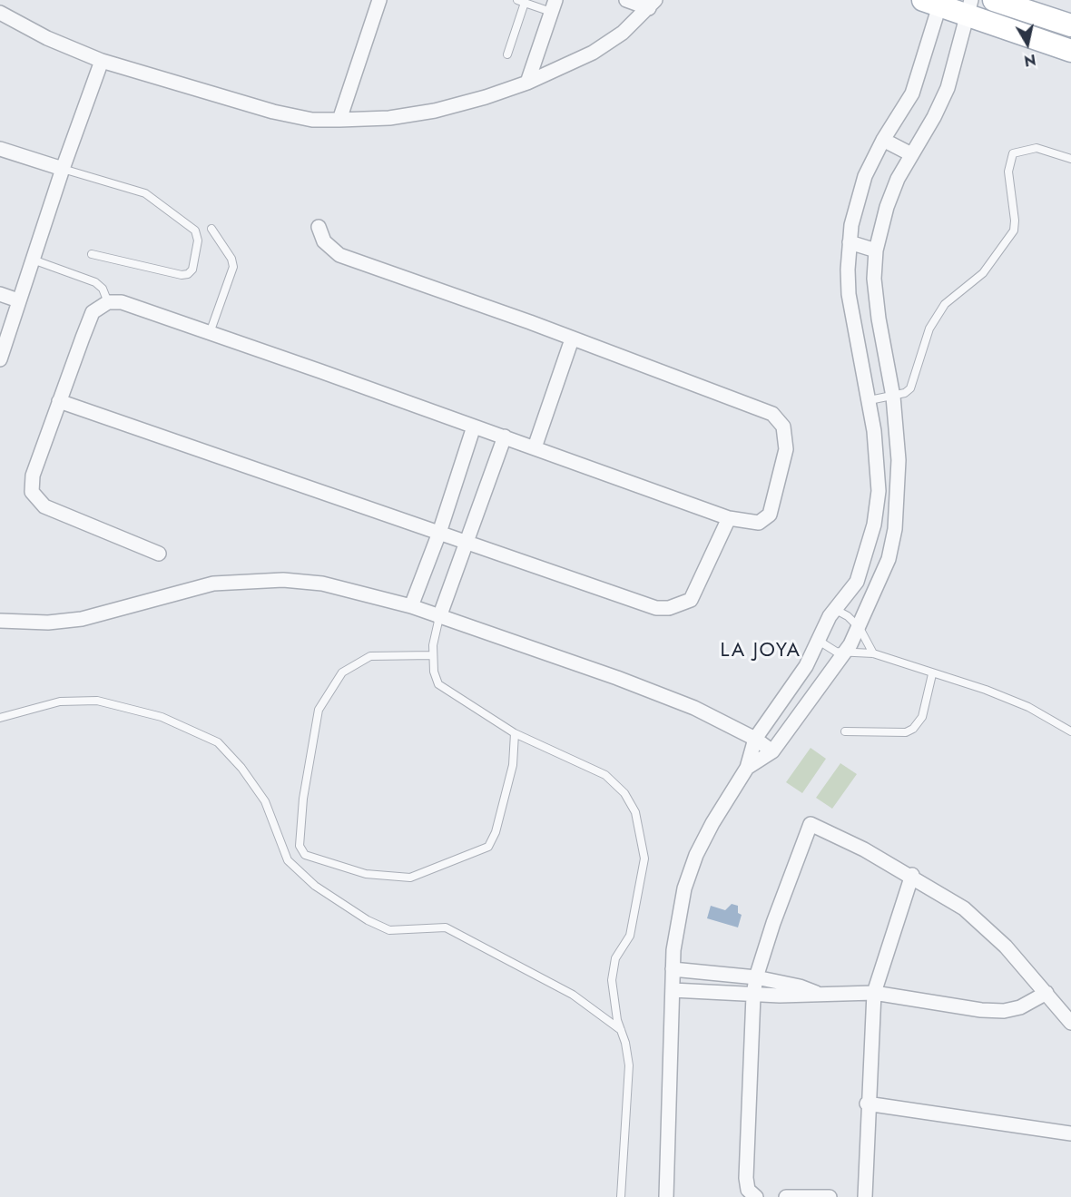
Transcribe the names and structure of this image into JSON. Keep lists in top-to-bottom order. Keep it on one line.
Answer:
{"districts":["LA JOYA"],"north":"bottom"}
